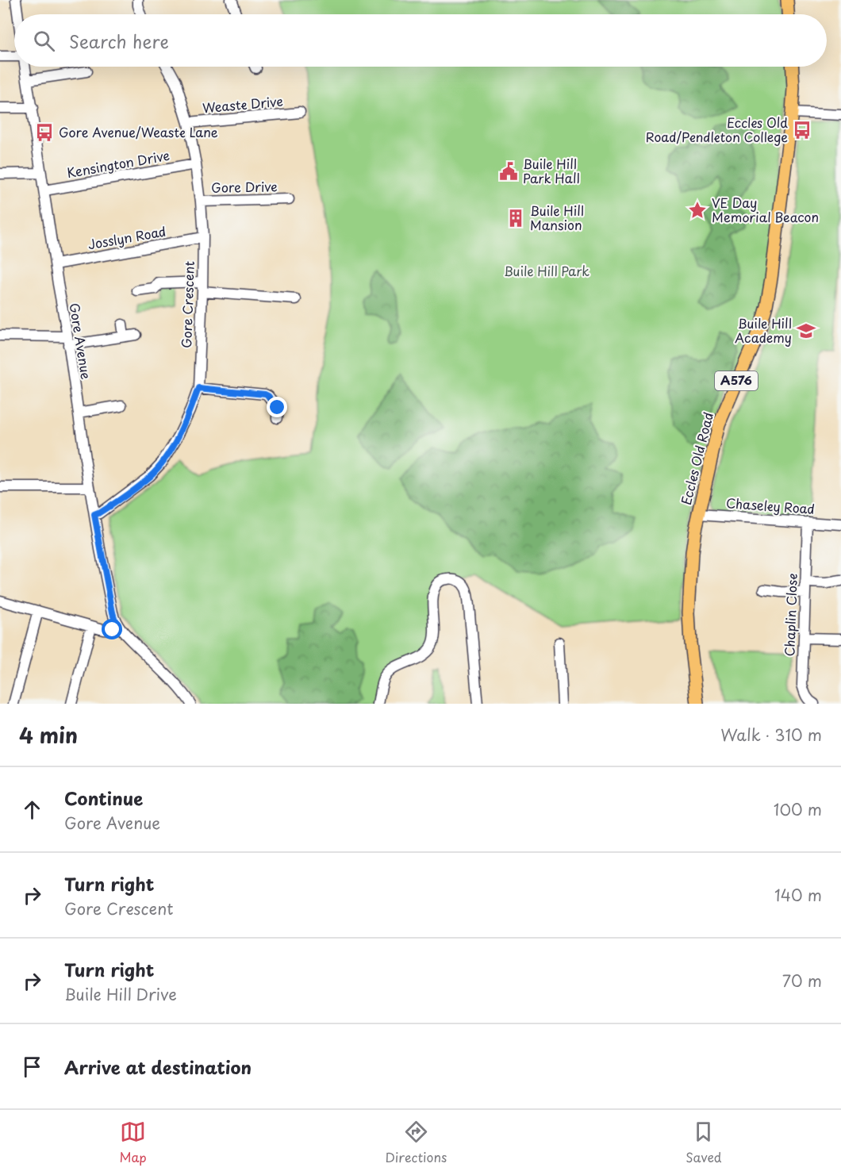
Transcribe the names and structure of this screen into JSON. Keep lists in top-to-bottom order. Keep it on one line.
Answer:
{"streets":{"main road":["A576","Eccles Old Road"],"street":["Weaste Drive","Kensington Drive","Gore Drive","Josslyn Road","Gore Crescent","Gore Avenue","Chaseley Road","Chaplin Close"]},"crossings":[["Weaste Drive","Gore Crescent"],["Kensington Drive","Gore Crescent"],["Kensington Drive","Gore Avenue"],["Gore Drive","Gore Crescent"],["Josslyn Road","Gore Crescent"],["Josslyn Road","Gore Avenue"],["Gore Crescent","Gore Avenue"],["Eccles Old Road","Chaseley Road"],["Chaseley Road","Chaplin Close"]],"parks":["Buile Hill Park"],"places":{"bus stop":["Eccles Old Road/Pendleton College","Gore Avenue/Weaste Lane"],"public building":["Buile Hill Park Hall"],"place":["VE Day Memorial Beacon"],"building":["Buile Hill Mansion"],"school or university":["Buile Hill Academy"]},"page":{"search":"Search here","heading":["4 min","Walk · 310 m"],"list":[["Continue","Gore Avenue","100 m"],["Turn right","Gore Crescent","140 m"],["Turn right","Buile Hill Drive","70 m"],"Arrive at destination"],"nav":["Map","Directions","Saved"]}}
